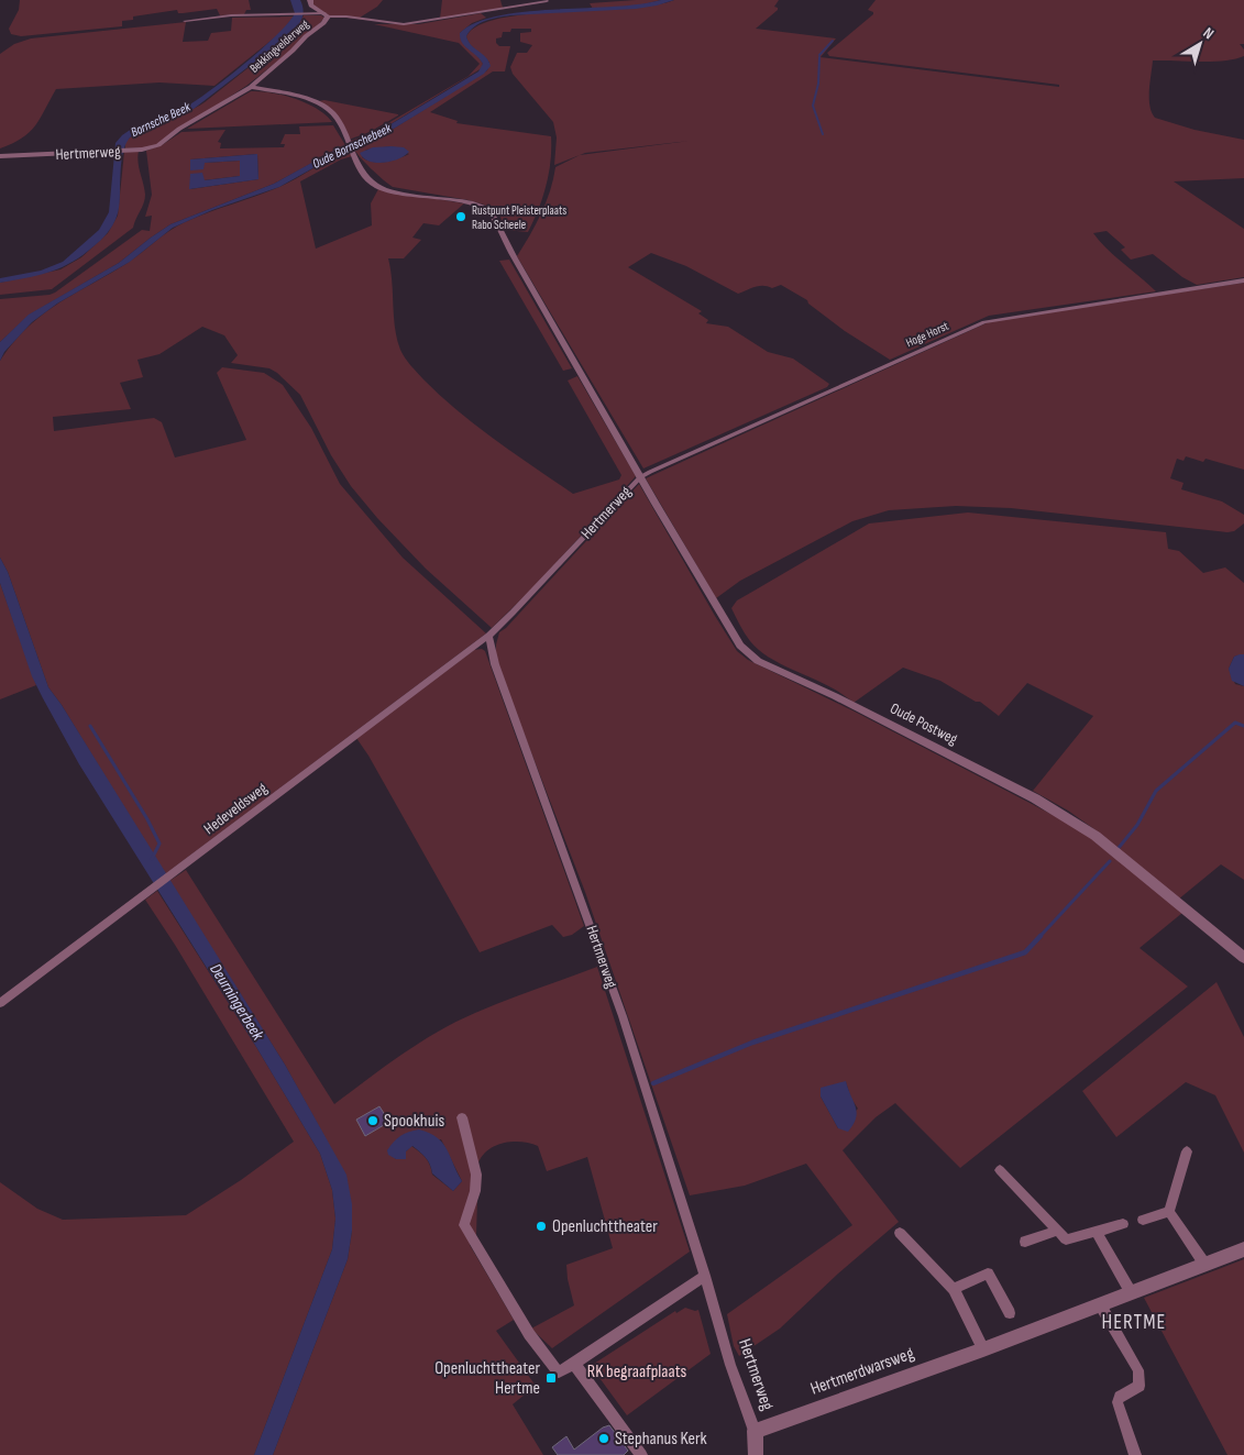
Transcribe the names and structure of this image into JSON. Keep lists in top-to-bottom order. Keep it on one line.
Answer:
{"streets":{"street":["Bekkingvelderweg","Hertmerweg","Hoge Horst","Oude Postweg","Hedeveldsweg","Hertmerdwarsweg"]},"crossings":[["Bekkingvelderweg","Hertmerweg"],["Hertmerweg","Hoge Horst"],["Hertmerweg","Oude Postweg"],["Hertmerweg","Hedeveldsweg"],["Hertmerweg","Hertmerdwarsweg"],["Hoge Horst","Oude Postweg"]],"districts":["HERTME"],"water":["Bornsche Beek","Oude Bornschebeek","Deurningerbeek"],"parks":["RK begraafplaats"],"places":{"other":["Rustpunt Pleisterplaats Rabo Scheele","Spookhuis","Openluchttheater","Stephanus Kerk"],"transit":["Openluchttheater Hertme"]},"north":"top right"}
